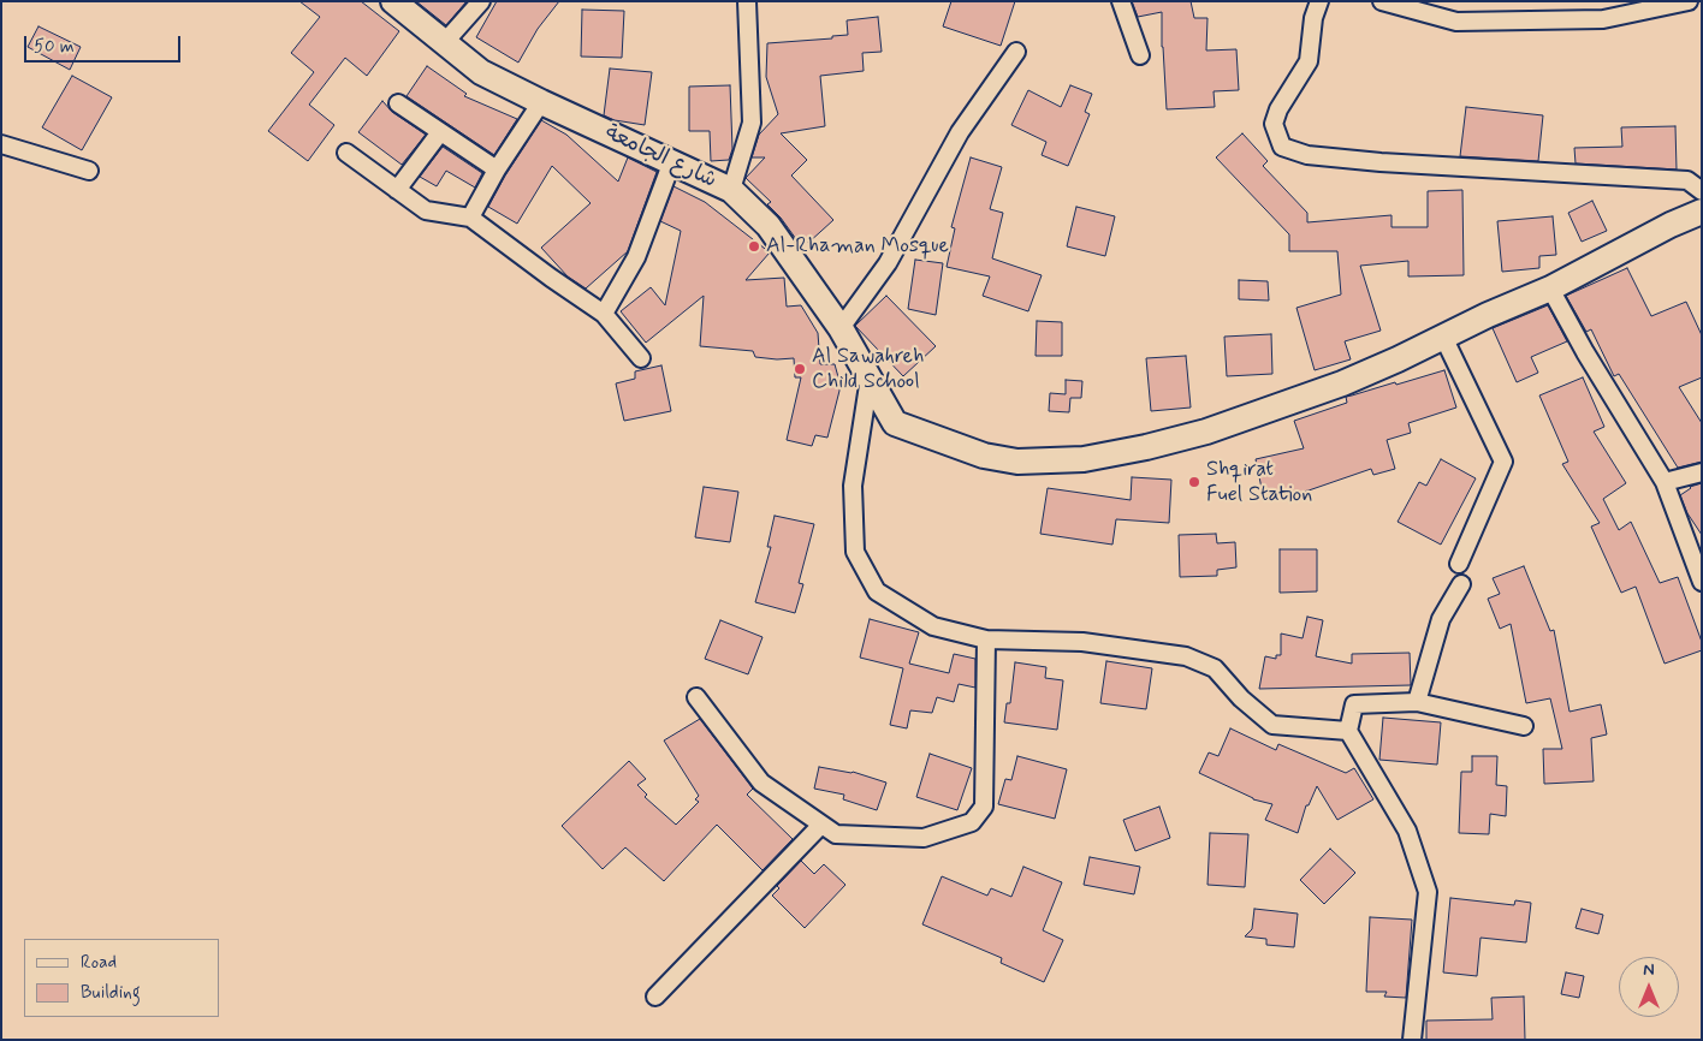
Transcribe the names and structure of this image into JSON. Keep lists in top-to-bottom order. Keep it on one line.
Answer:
{"streets":{"main road":["شارع الجامعة"]},"places":["Al-Rhaman Mosque","Al Sawahreh Child School","Shqirat Fuel Station"],"legend":["Road","Building"],"scale_bar":"50 m","north":"top"}
